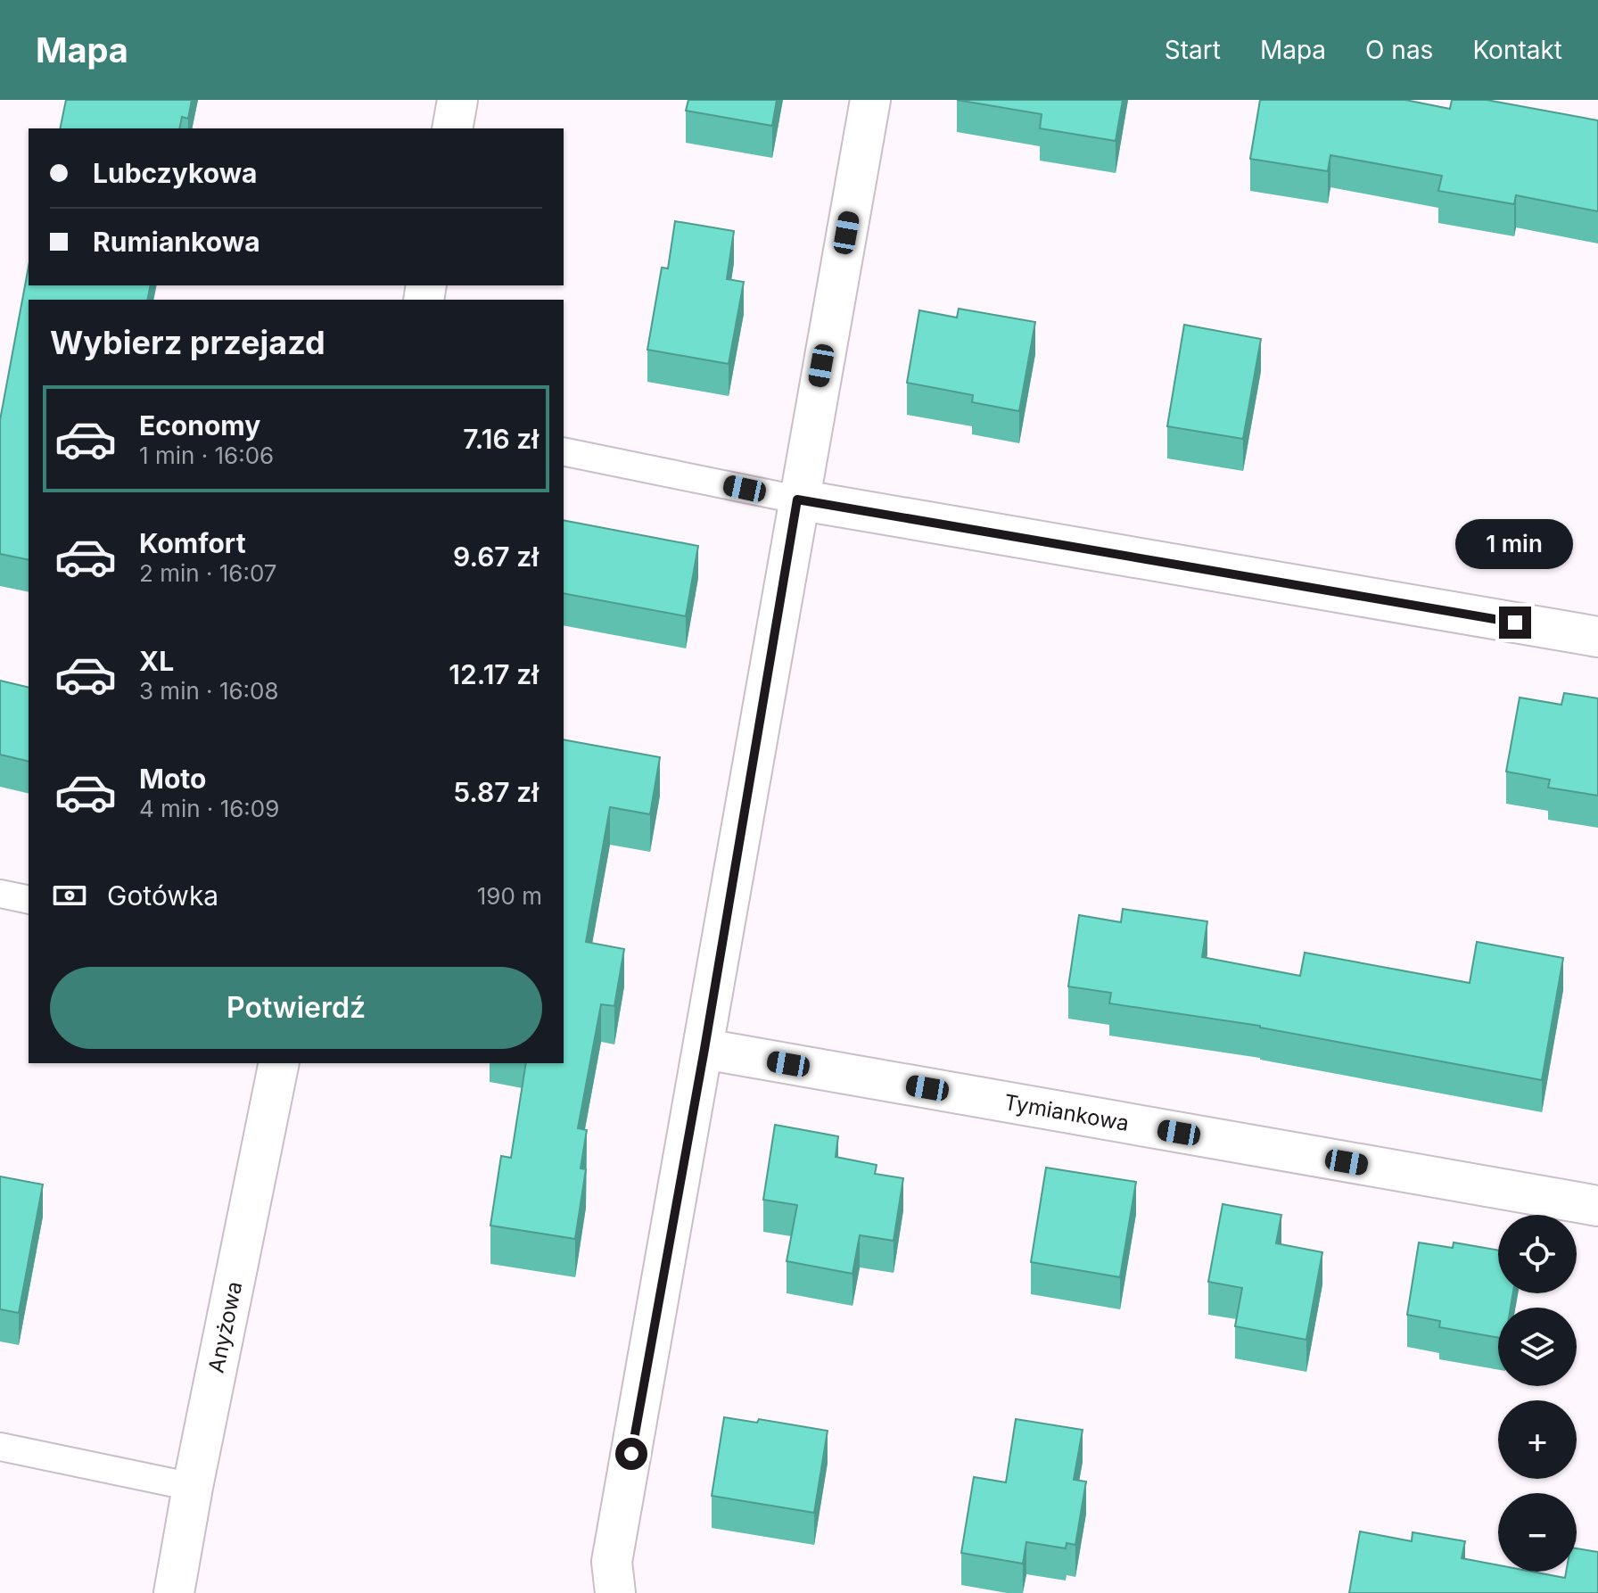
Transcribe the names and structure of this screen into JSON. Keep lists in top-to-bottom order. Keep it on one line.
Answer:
{"streets":{"street":["Tymiankowa","Anyżowa"]},"page":{"header":"Mapa","nav":["Start","Mapa","O nas","Kontakt"],"banner":["Lubczykowa","Rumiankowa"],"heading":"Wybierz przejazd","list":[{"name":"Economy","note":"1 min · 16:06","value":"7.16 zł"},{"name":"Komfort","note":"2 min · 16:07","value":"9.67 zł"},{"name":"XL","note":"3 min · 16:08","value":"12.17 zł"},{"name":"Moto","note":"4 min · 16:09","value":"5.87 zł"}],"bubble":"1 min","pay":["Gotówka","190 m"],"buttons":"Potwierdź","map_buttons":["+","−"]}}
